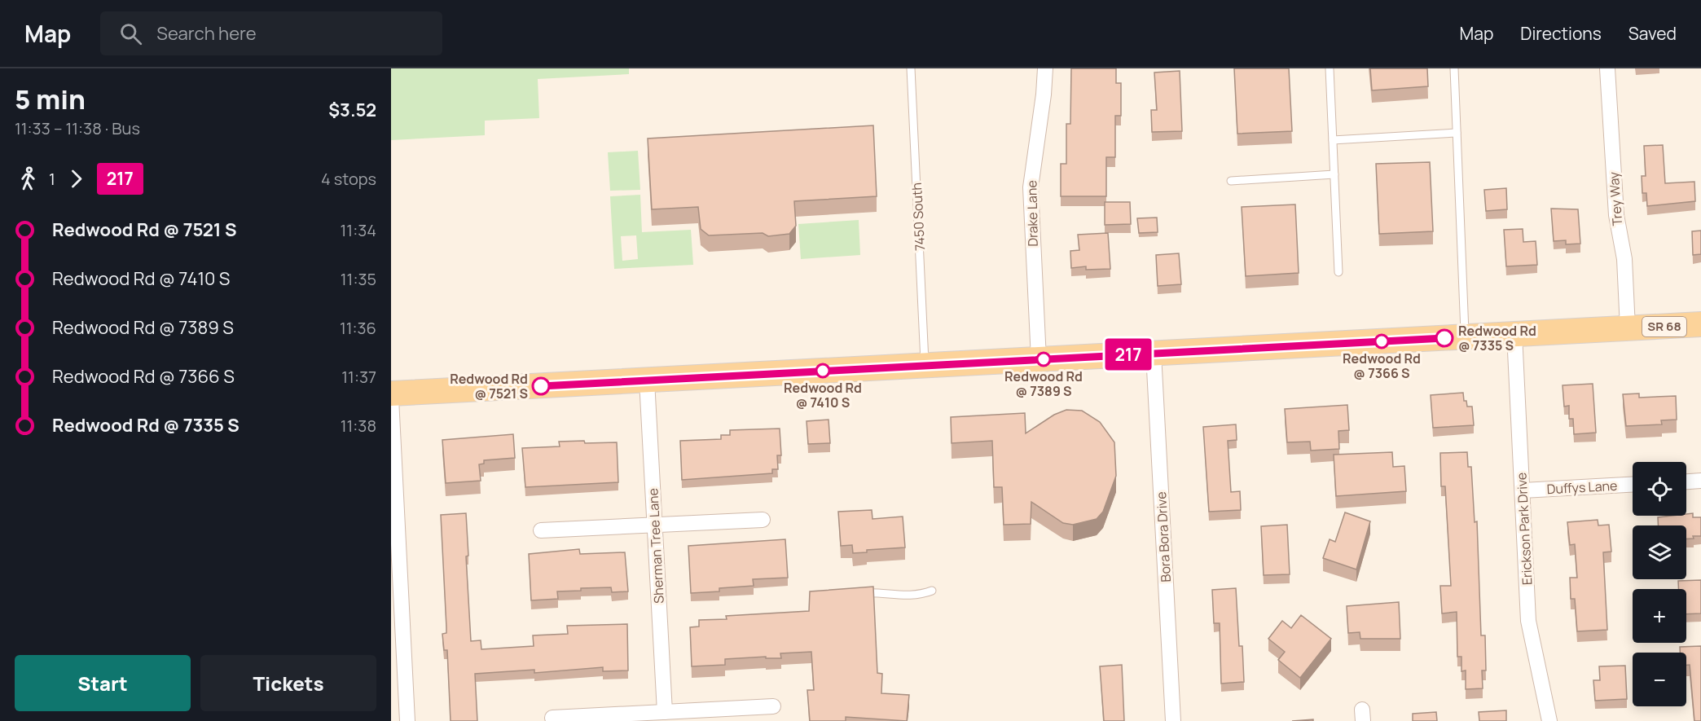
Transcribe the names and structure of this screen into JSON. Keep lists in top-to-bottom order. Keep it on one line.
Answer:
{"streets":{"main road":["SR 68"],"street":["Trey Way","Drake Lane","Duffys Lane","Erickson Park Drive","Bora Bora Drive","Sherman Tree Lane"],"lane":["7450 South"]},"crossings":[["Trey Way","SR 68"],["Drake Lane","SR 68"],["7450 South","SR 68"],["SR 68","Erickson Park Drive"],["SR 68","Bora Bora Drive"],["SR 68","Sherman Tree Lane"],["Duffys Lane","Erickson Park Drive"]],"places":["Redwood Rd @ 7335 S","Redwood Rd @ 7366 S","Redwood Rd @ 7389 S","Redwood Rd @ 7410 S","Redwood Rd @ 7521 S"],"lines":["bus line 217"],"page":{"header":"Map","search":"Search here","nav":["Map","Directions","Saved"],"heading":["5 min","11:33 – 11:38 · Bus","$3.52"],"on_map":"217","legs":["1","217","4 stops"],"list":[{"name":"Redwood Rd @ 7521 S","value":"11:34"},{"name":"Redwood Rd @ 7410 S","value":"11:35"},{"name":"Redwood Rd @ 7389 S","value":"11:36"},{"name":"Redwood Rd @ 7366 S","value":"11:37"},{"name":"Redwood Rd @ 7335 S","value":"11:38"}],"map_buttons":["+","−"],"buttons":["Start","Tickets"]}}
